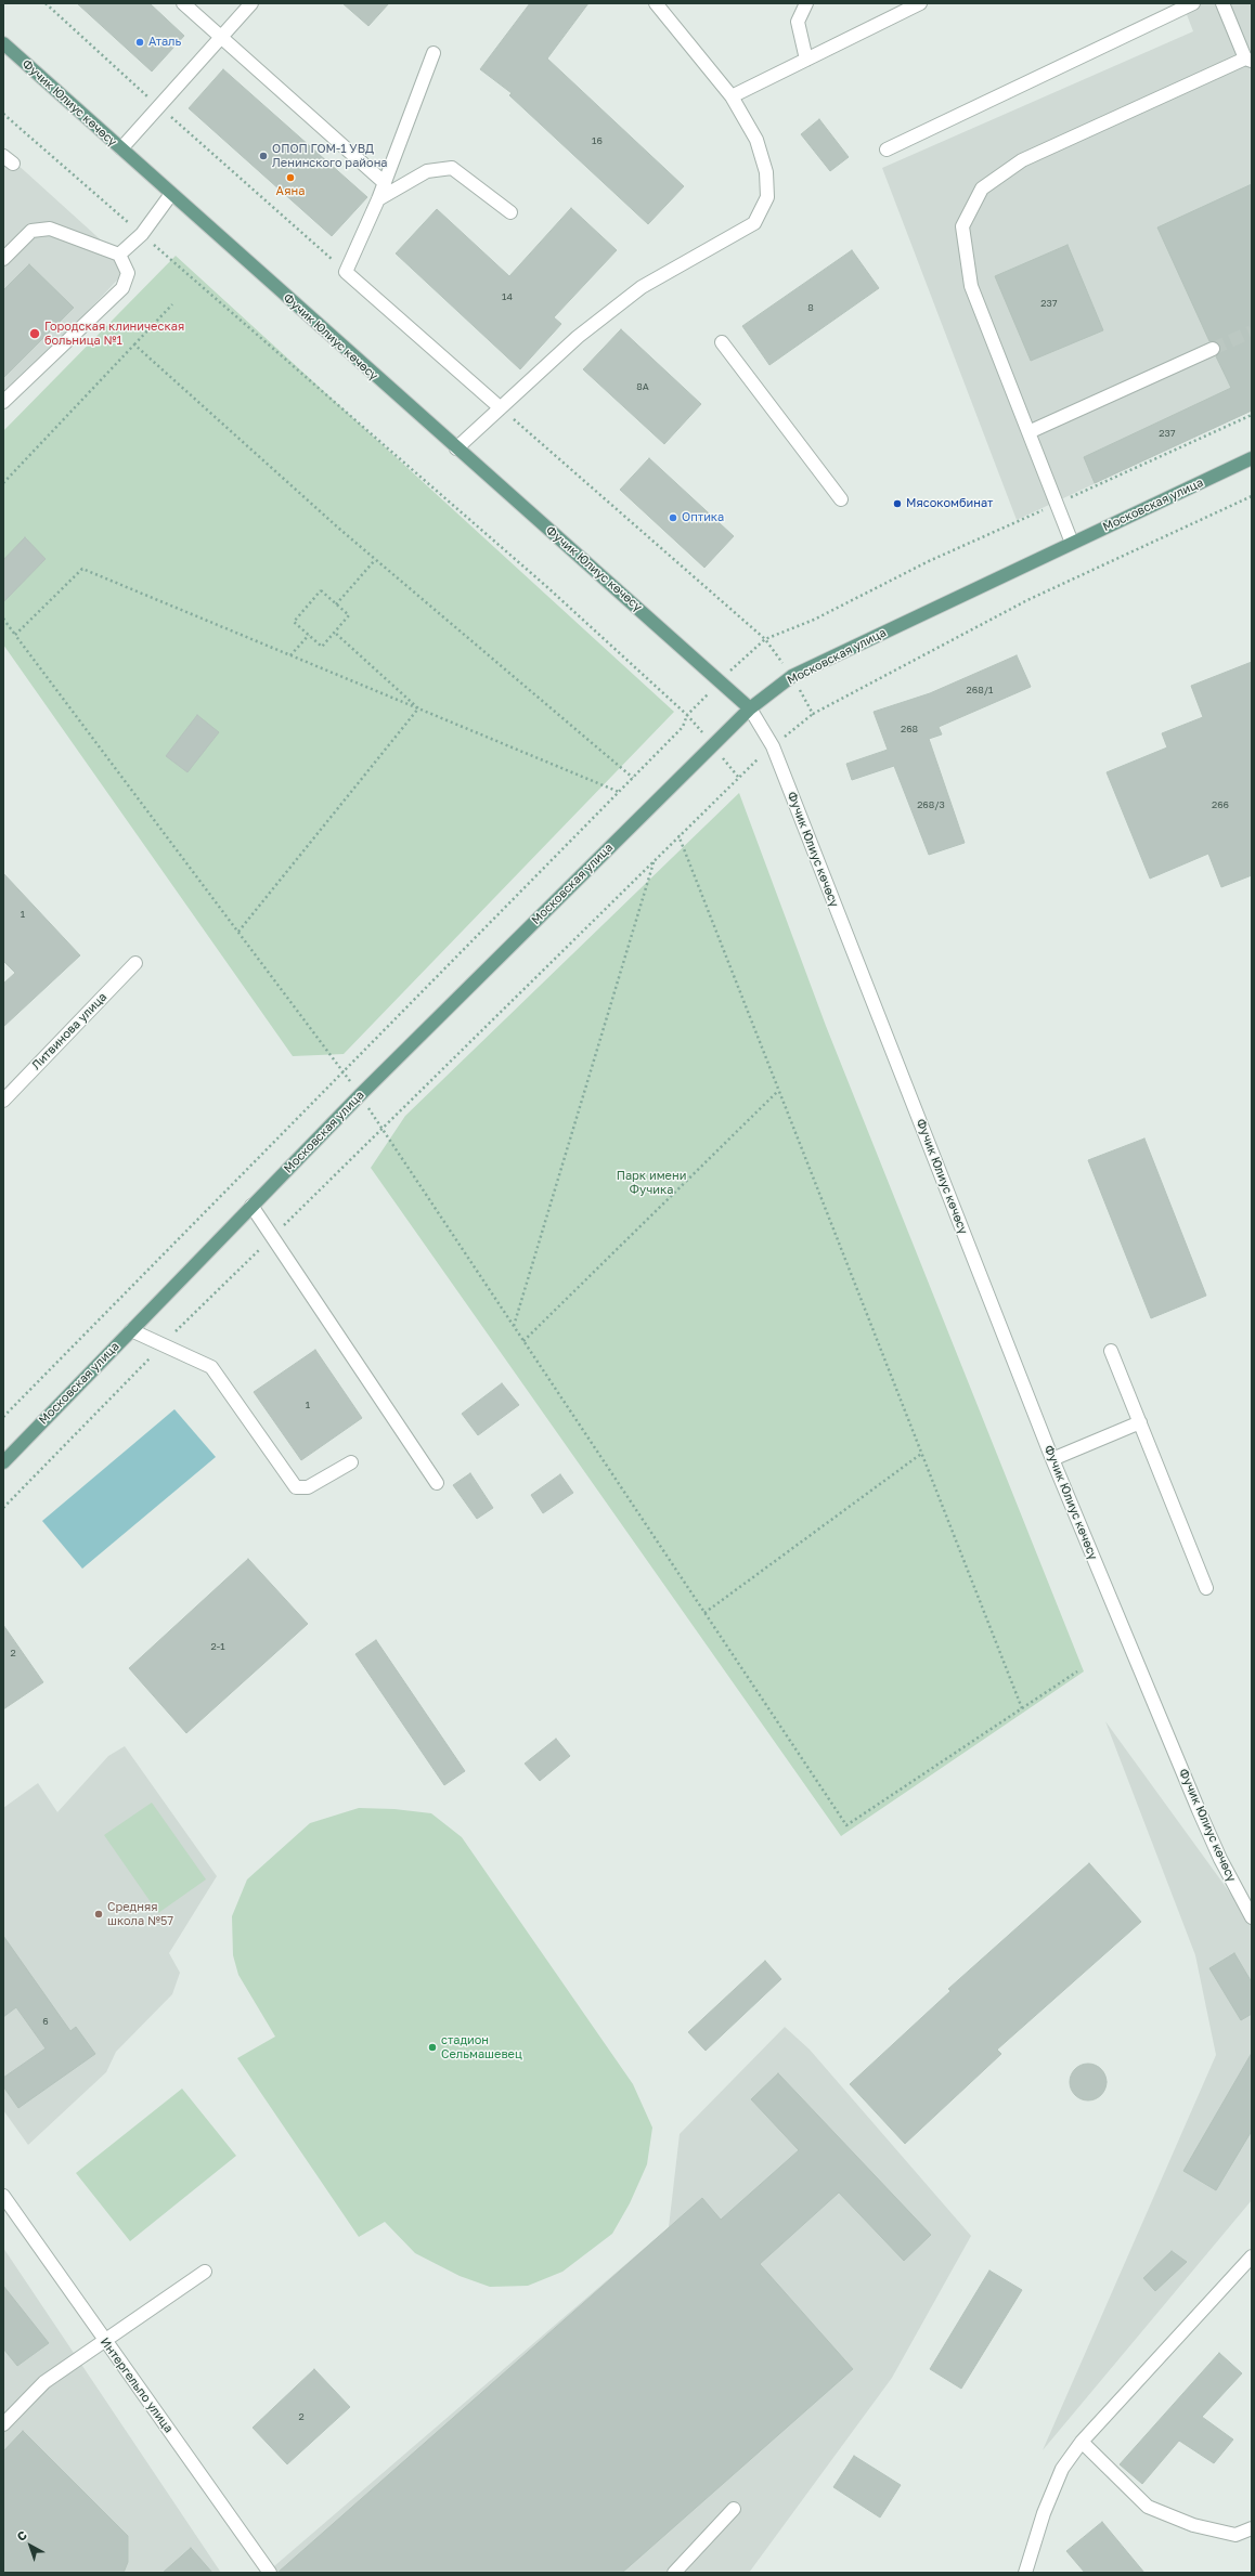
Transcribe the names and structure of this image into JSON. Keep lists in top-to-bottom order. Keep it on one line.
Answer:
{"streets":{"main road":["Фучик Юлиус көчөсү","Московская улица"],"street":["Литвинова улица","Интергельпо улица"]},"crossings":[["Фучик Юлиус көчөсү","Московская улица"]],"parks":["Парк имени Фучика"],"places":["Аталь","ОПОП ГОМ-1 УВД Ленинского района","Аяна","Городская клиническая больница №1","Мясокомбинат","Оптика","Средняя школа №57","стадион Сельмашевец"],"house_numbers":["16","14","237","8","8А","237","268/1","268","268/3","266","1","1","2-1","2","6","2"],"north":"top left"}
